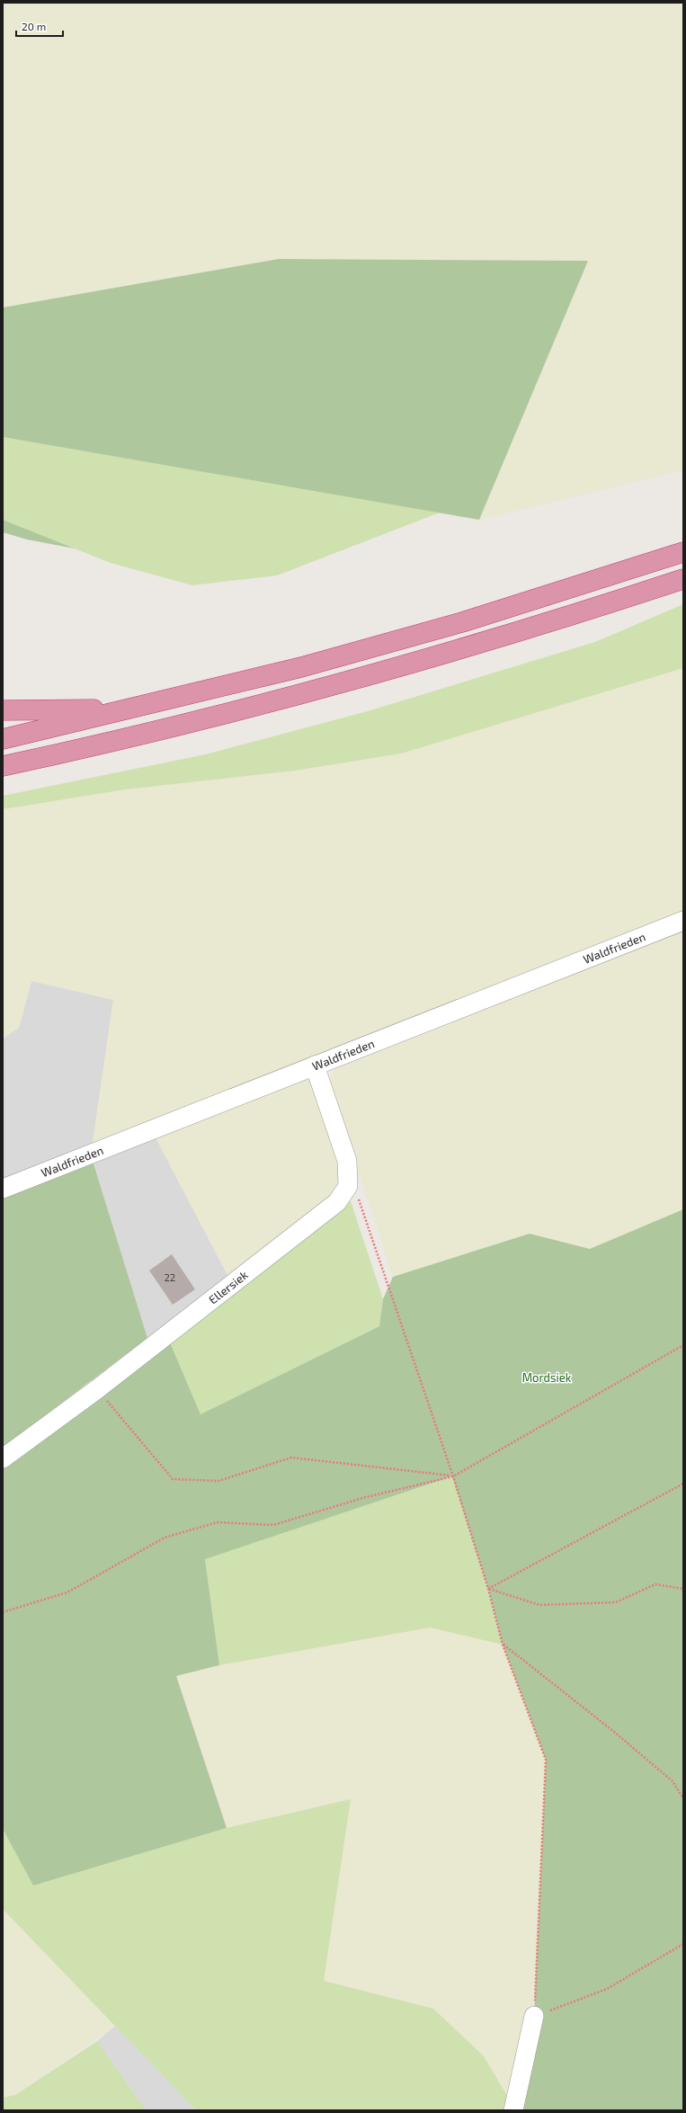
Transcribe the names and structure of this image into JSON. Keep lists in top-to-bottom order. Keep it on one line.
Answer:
{"streets":{"street":["Waldfrieden","Ellersiek"]},"parks":["Mordsiek"],"house_numbers":["22"],"scale_bar":"20 m"}
